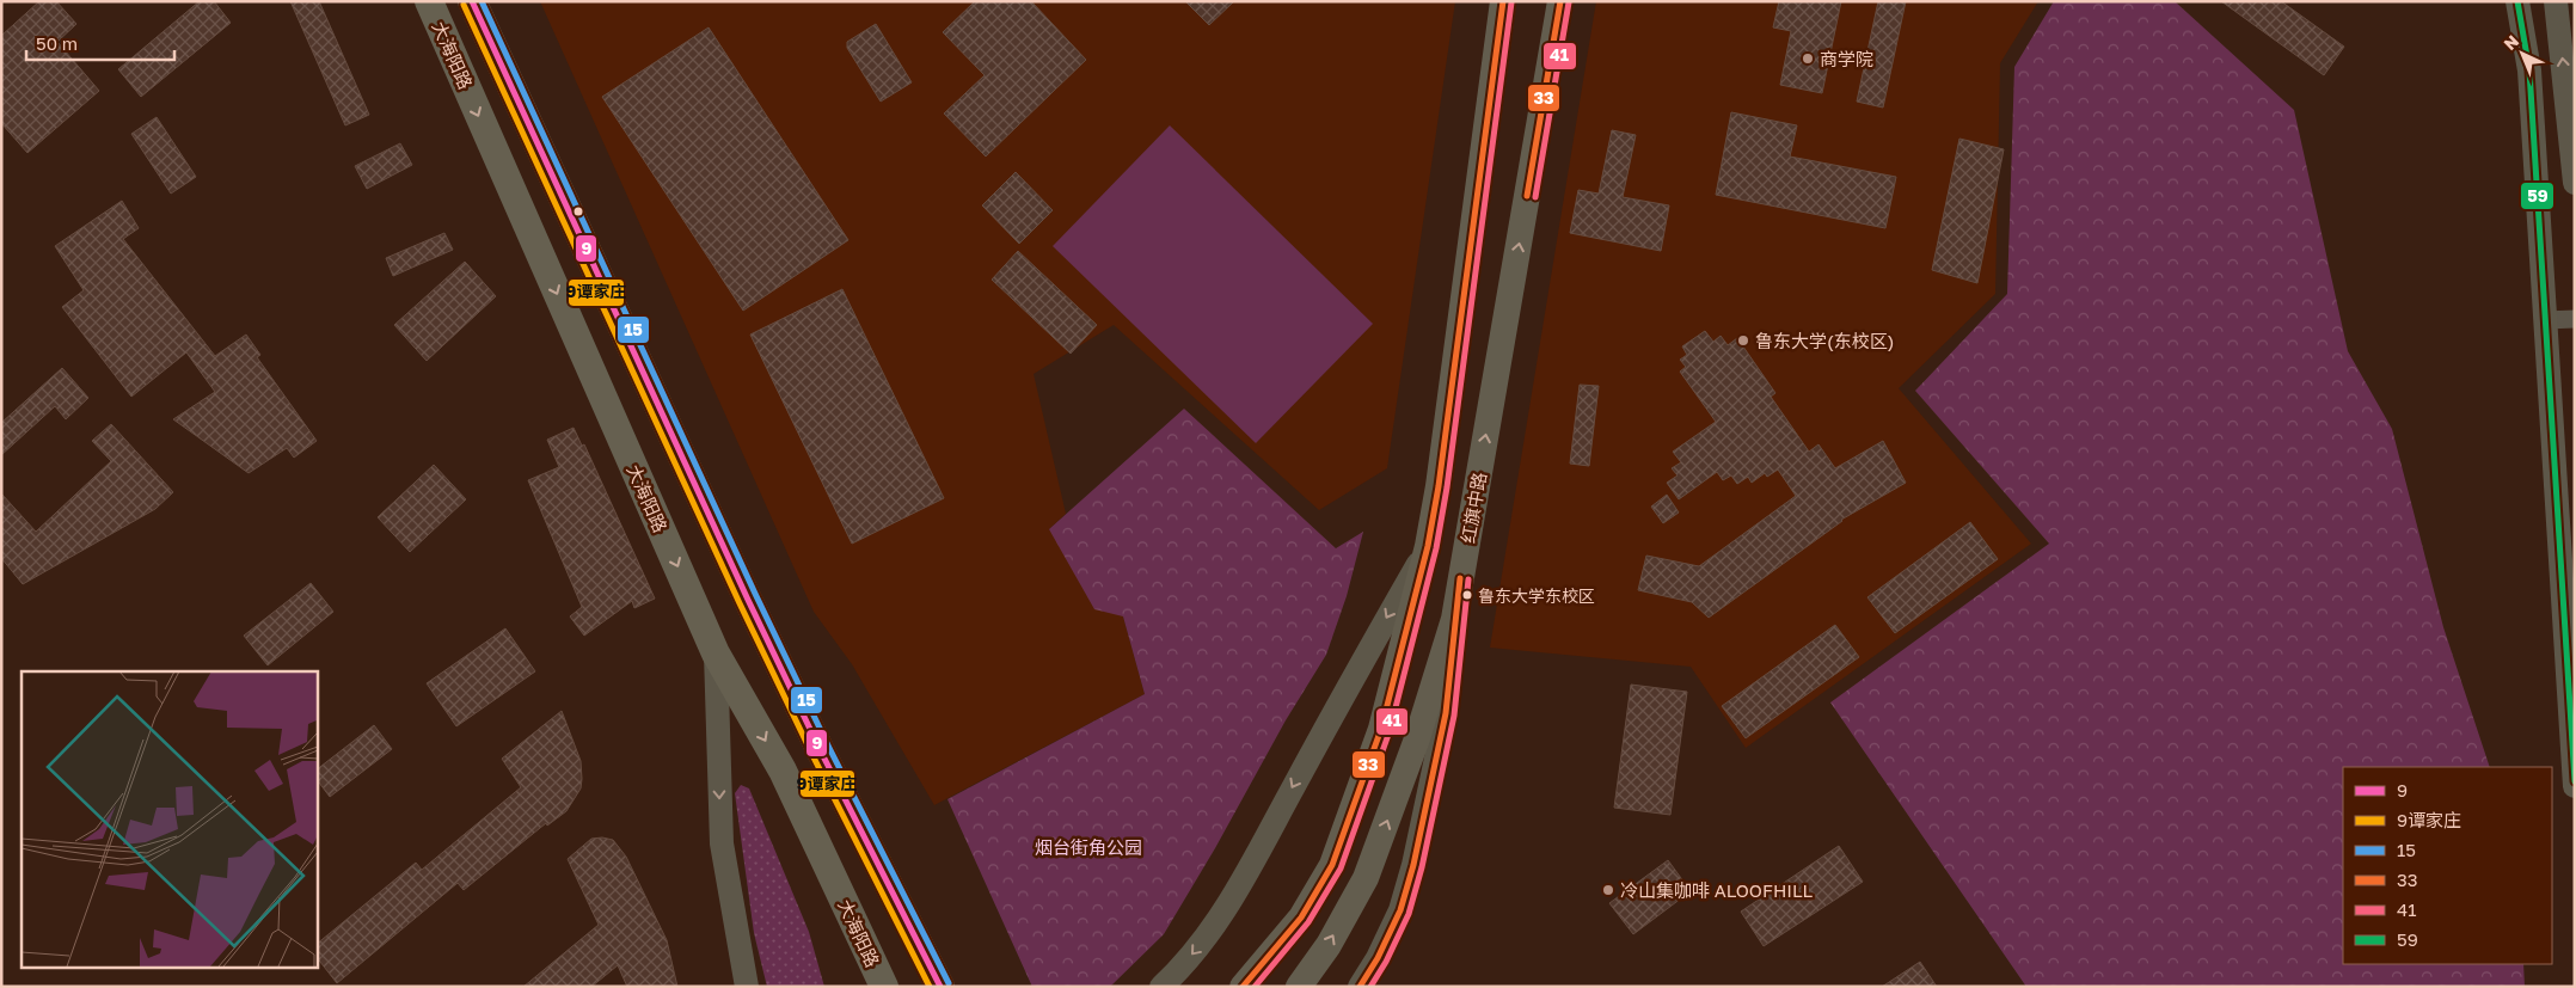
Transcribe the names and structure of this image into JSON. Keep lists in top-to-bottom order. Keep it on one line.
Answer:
{"streets":{"highway":["大海阳路"],"main road":["红旗中路"]},"parks":["烟台街角公园"],"places":["商学院","鲁东大学(东校区)","鲁东大学东校区","冷山集咖啡 ALOOFHILL"],"lines":["transit line 9","transit line 15","transit line 33","transit line 59","transit line 41","transit line 9谭家庄"],"legend":["9","9谭家庄","15","33","41","59"],"scale_bar":"50 m","north":"top left"}
